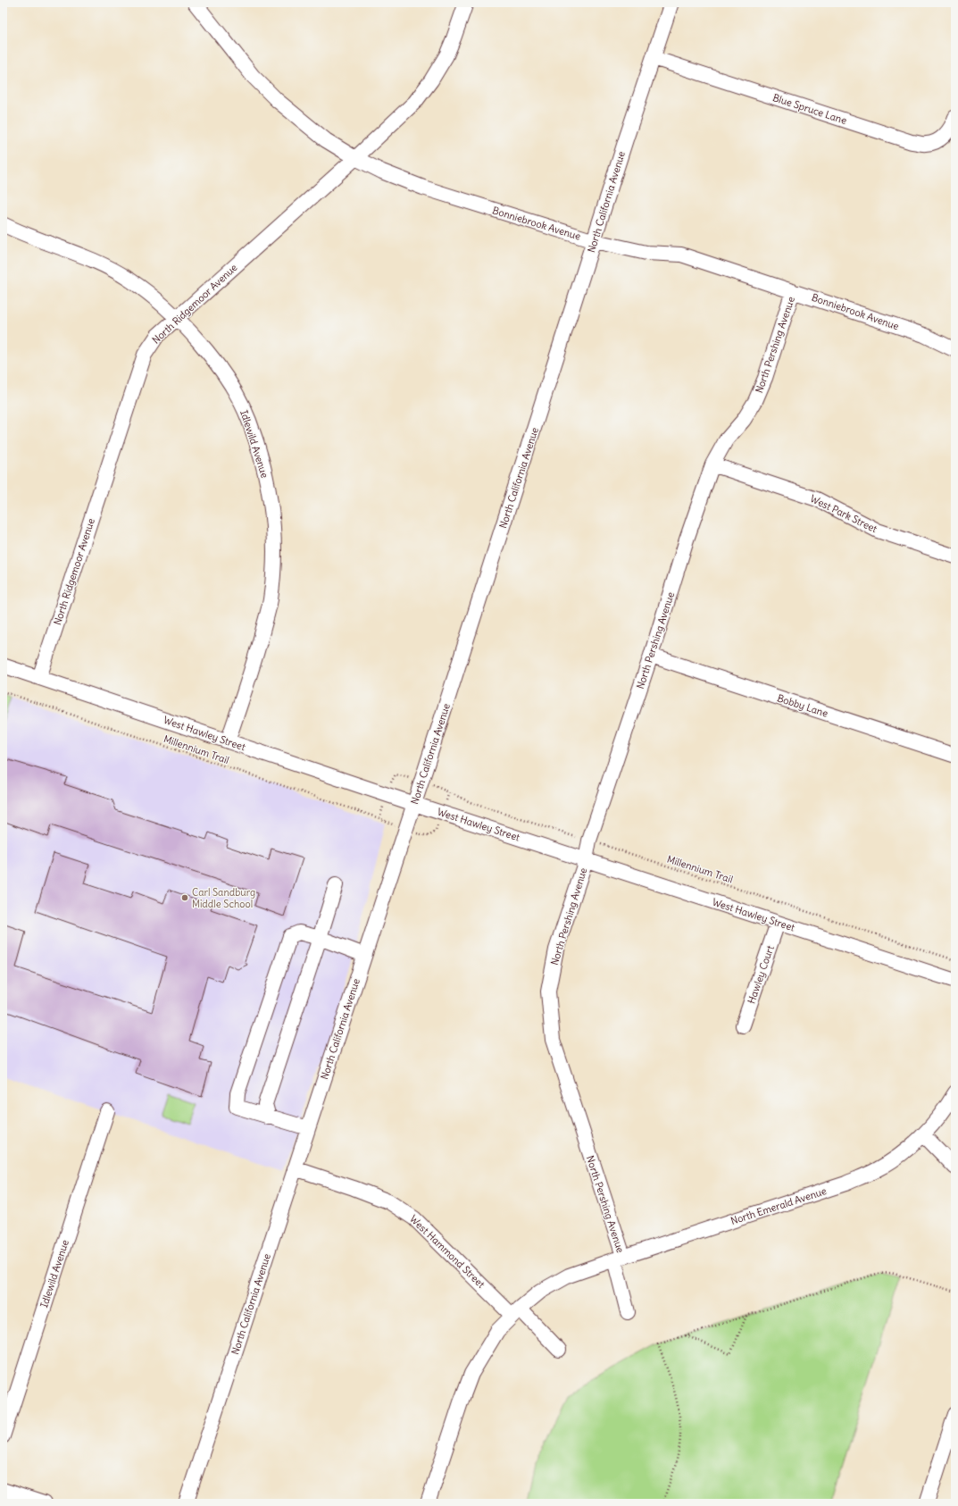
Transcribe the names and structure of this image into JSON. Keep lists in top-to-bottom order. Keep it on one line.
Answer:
{"streets":{"street":["Blue Spruce Lane","North California Avenue","Bonniebrook Avenue","North Ridgemoor Avenue","North Pershing Avenue","Idlewild Avenue","West Park Street","Bobby Lane","West Hawley Street","Hawley Court","North Emerald Avenue","West Hammond Street"],"path":["Millennium Trail"]},"crossings":[["Blue Spruce Lane","North California Avenue"],["North California Avenue","Bonniebrook Avenue"],["North California Avenue","West Hawley Street"],["North California Avenue","West Hammond Street"],["Bonniebrook Avenue","North Ridgemoor Avenue"],["Bonniebrook Avenue","North Pershing Avenue"],["North Ridgemoor Avenue","Idlewild Avenue"],["North Ridgemoor Avenue","West Hawley Street"],["North Pershing Avenue","West Park Street"],["North Pershing Avenue","Bobby Lane"],["North Pershing Avenue","West Hawley Street"],["North Pershing Avenue","Millennium Trail"],["North Pershing Avenue","North Emerald Avenue"],["North Pershing Avenue","West Hammond Street"],["Idlewild Avenue","West Hawley Street"],["West Hawley Street","Hawley Court"]],"places":["Carl Sandburg Middle School"]}
